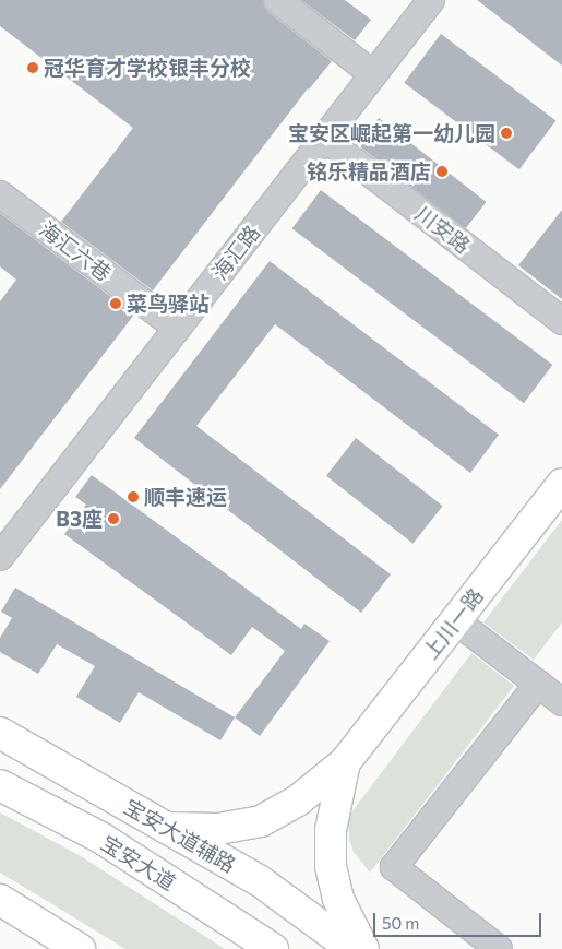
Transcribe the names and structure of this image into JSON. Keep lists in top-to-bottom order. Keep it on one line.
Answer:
{"streets":{"main road":["上川一路","宝安大道辅路","宝安大道"],"street":["川安路","海汇六巷","海汇路"]},"crossings":[["川安路","海汇路"],["海汇六巷","海汇路"],["上川一路","宝安大道辅路"]],"places":["冠华育才学校银丰分校","宝安区崛起第一幼儿园","铭乐精品酒店","菜鸟驿站","顺丰速运","B3座"],"scale_bar":"50 m"}
